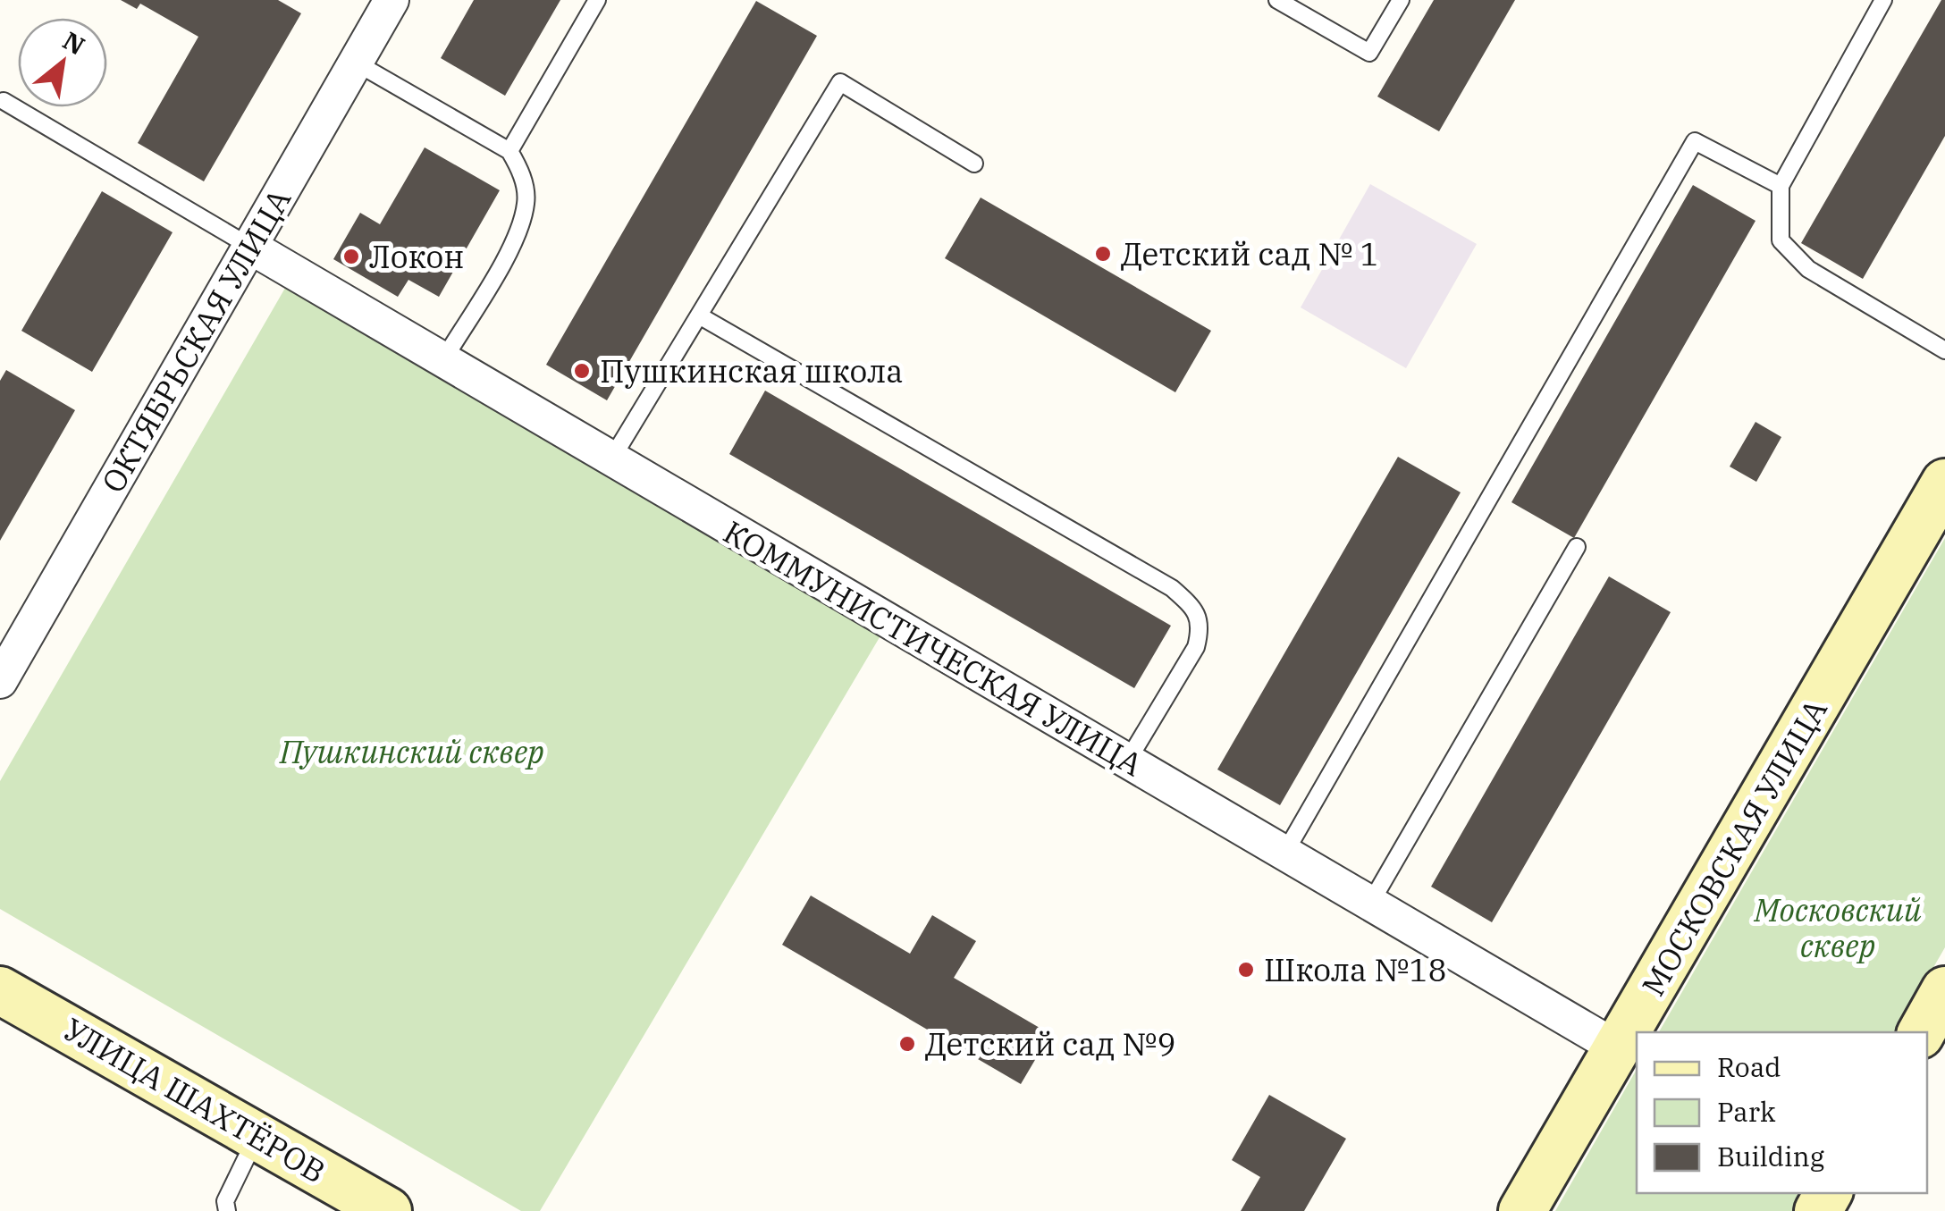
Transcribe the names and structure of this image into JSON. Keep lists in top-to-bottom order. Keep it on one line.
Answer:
{"streets":{"main road":["МОСКОВСКАЯ УЛИЦА","УЛИЦА ШАХТЁРОВ"],"street":["ОКТЯБРЬСКАЯ УЛИЦА","КОММУНИСТИЧЕСКАЯ УЛИЦА"]},"crossings":[["ОКТЯБРЬСКАЯ УЛИЦА","КОММУНИСТИЧЕСКАЯ УЛИЦА"],["КОММУНИСТИЧЕСКАЯ УЛИЦА","МОСКОВСКАЯ УЛИЦА"]],"parks":["Пушкинский сквер","Московский сквер"],"places":["Детский сад № 1","Локон","Пушкинская школа","Школа №18","Детский сад №9"],"legend":["Road","Park","Building"],"north":"top right"}
